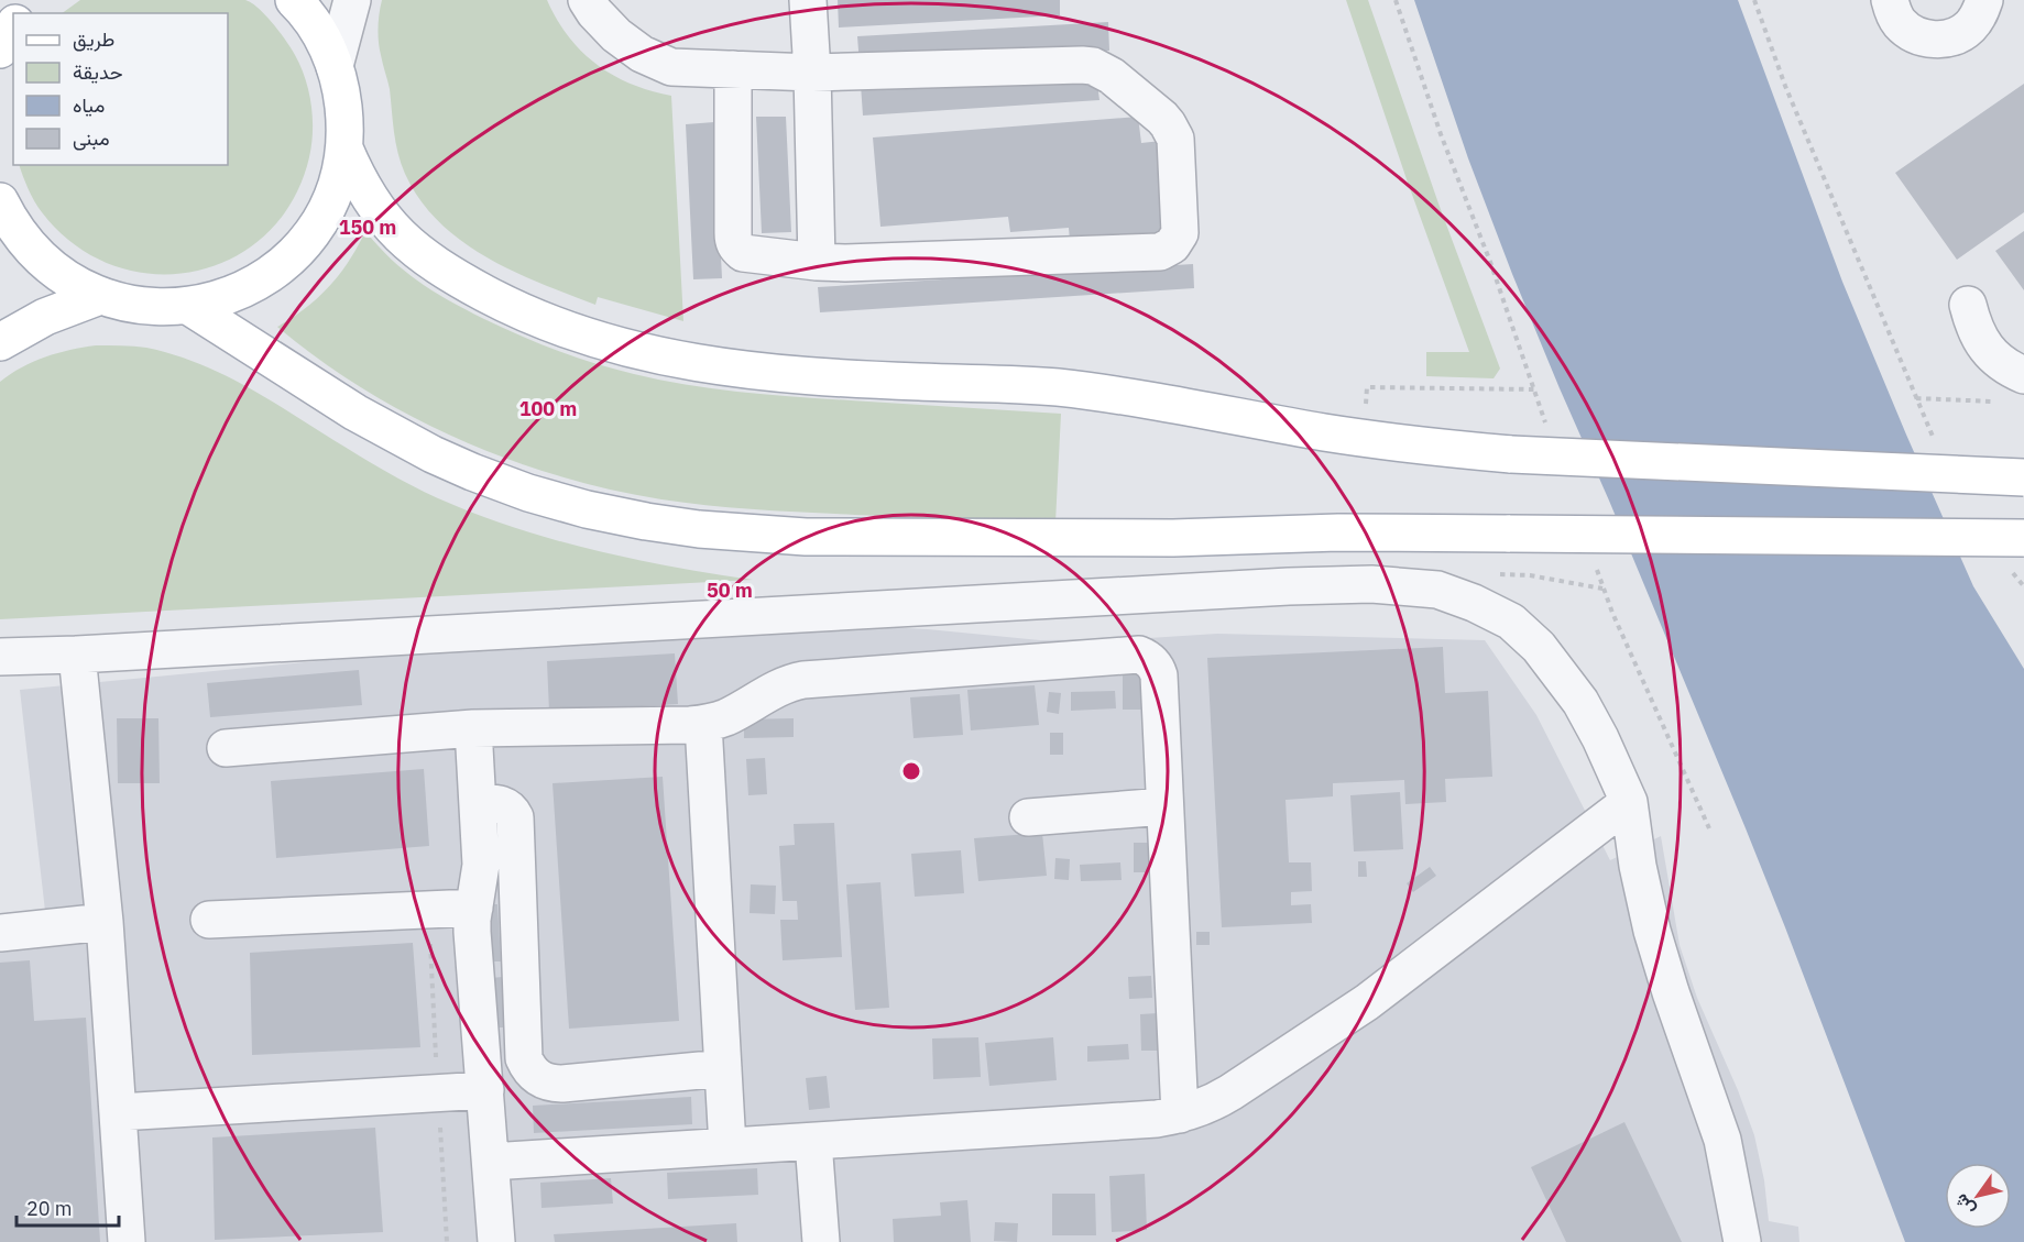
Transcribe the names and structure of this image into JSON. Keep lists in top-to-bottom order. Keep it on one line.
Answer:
{"legend":["طريق","حديقة","مياه","مبنى"],"scale_bar":"20 m","north":"bottom left","rings":["150 m","100 m","50 m"]}
